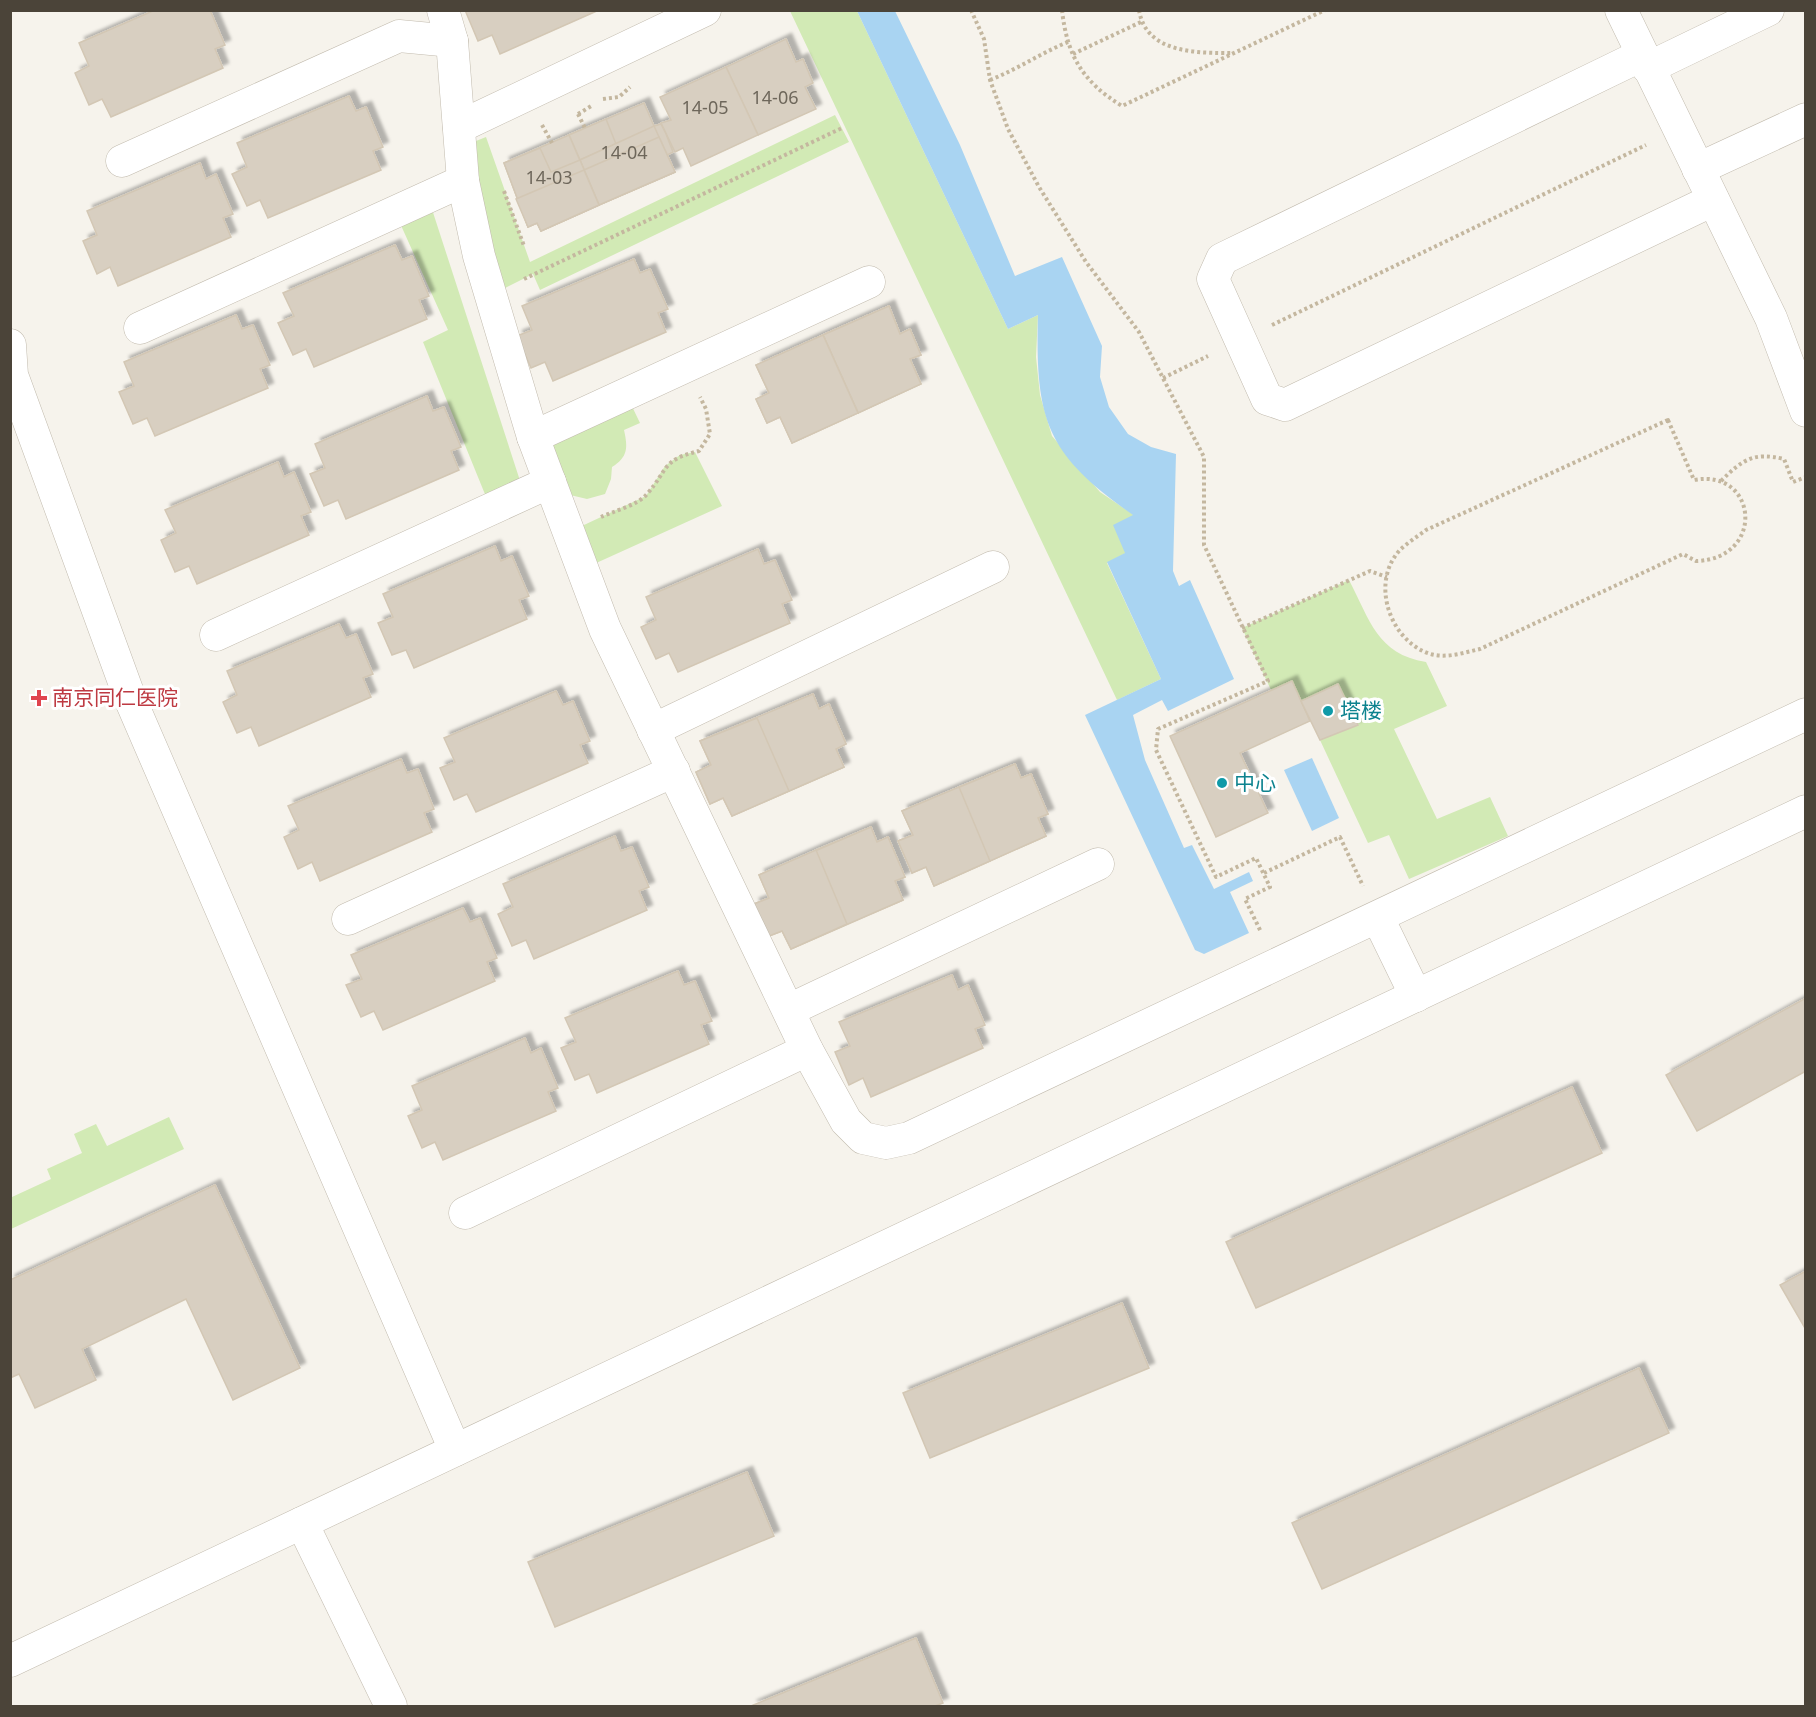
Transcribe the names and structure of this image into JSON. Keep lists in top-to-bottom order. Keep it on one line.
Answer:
{"places":{"health":["南京同仁医院"],"other":["塔楼","中心"]},"house_numbers":["14-06","14-05","14-04","14-03"]}
